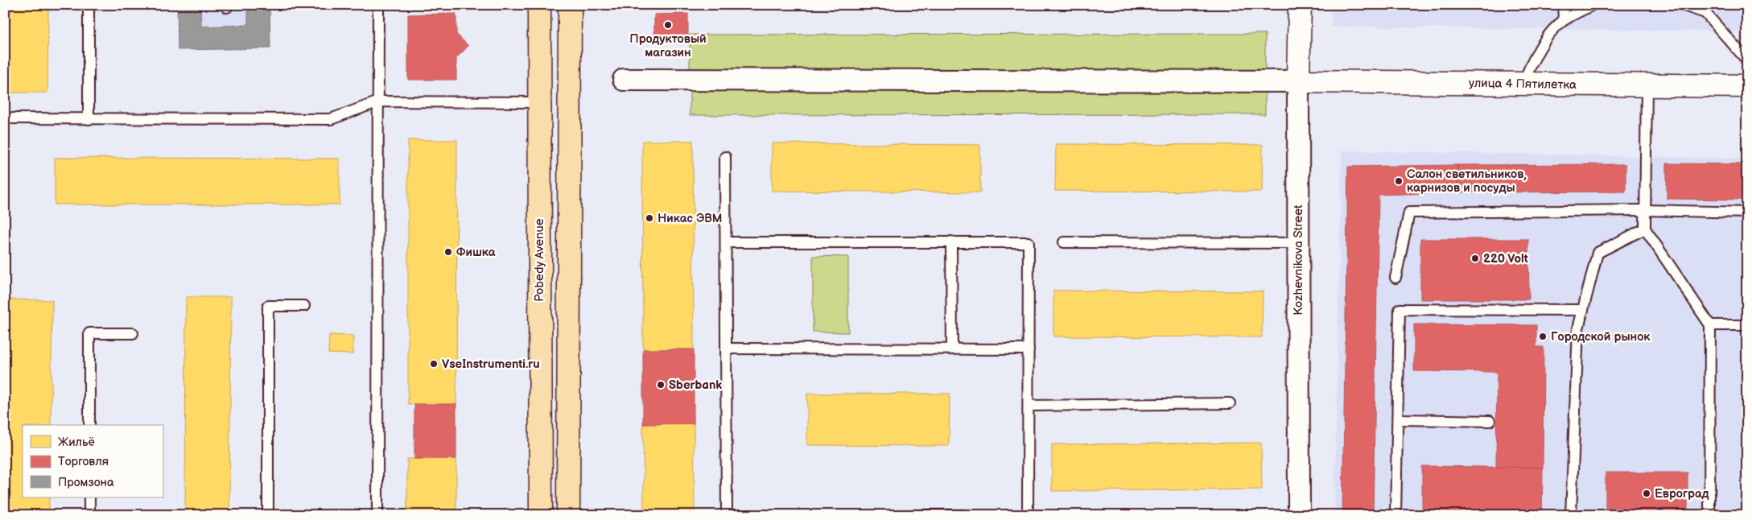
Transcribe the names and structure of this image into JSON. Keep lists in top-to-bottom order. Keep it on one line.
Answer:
{"streets":{"main road":["улица 4 Пятилетка","Pobedy Avenue","Kozhevnikova Street"]},"crossings":[["улица 4 Пятилетка","Kozhevnikova Street"]],"places":["Продуктовый магазин","Салон светильников, карнизов и посуды","Никас ЭВМ","Фишка","220 Volt","Городской рынок","VseInstrumenti.ru","Sberbank","Евроград"],"legend":["Жильё","Торговля","Промзона"]}
